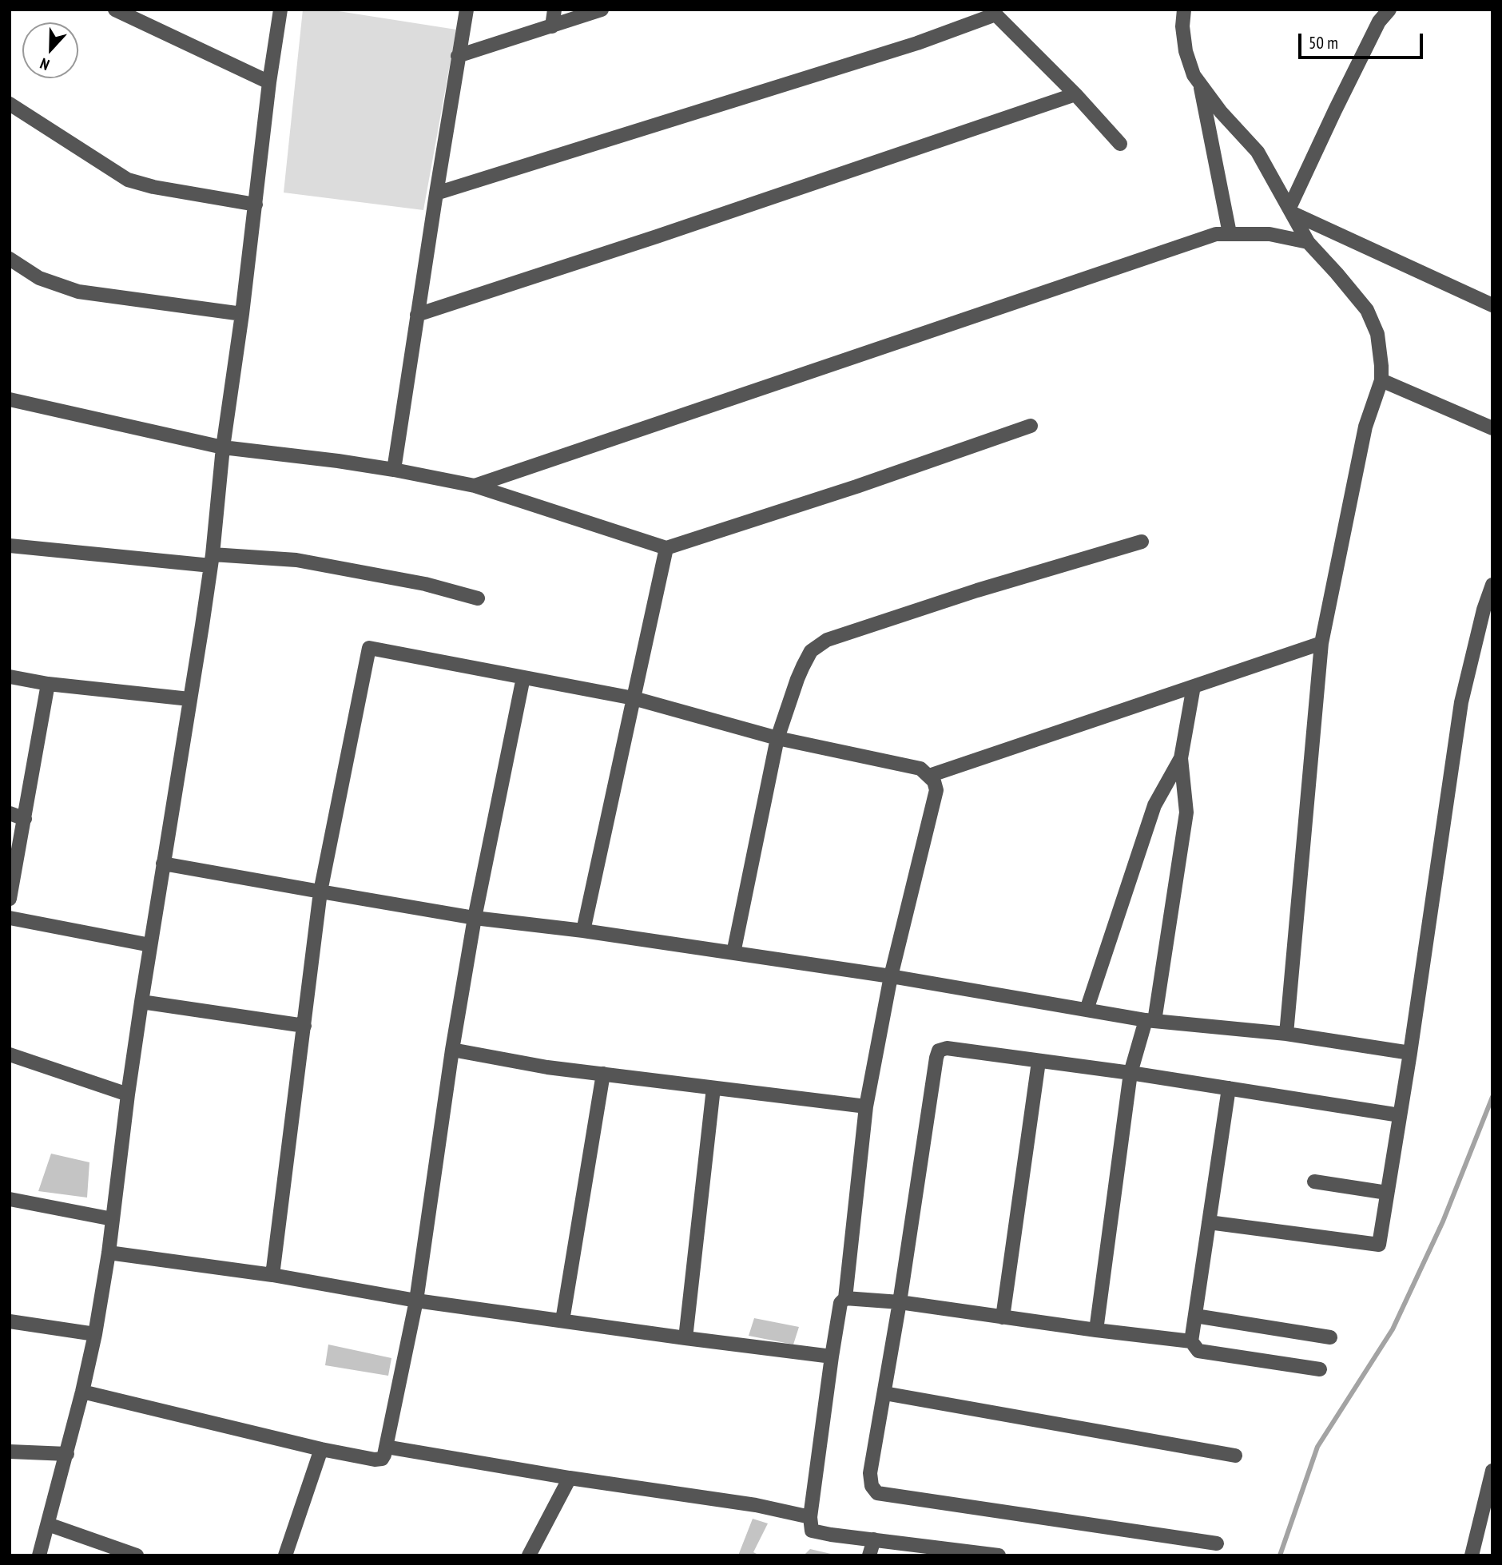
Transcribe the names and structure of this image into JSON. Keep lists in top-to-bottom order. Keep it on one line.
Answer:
{"scale_bar":"50 m","north":"bottom"}
